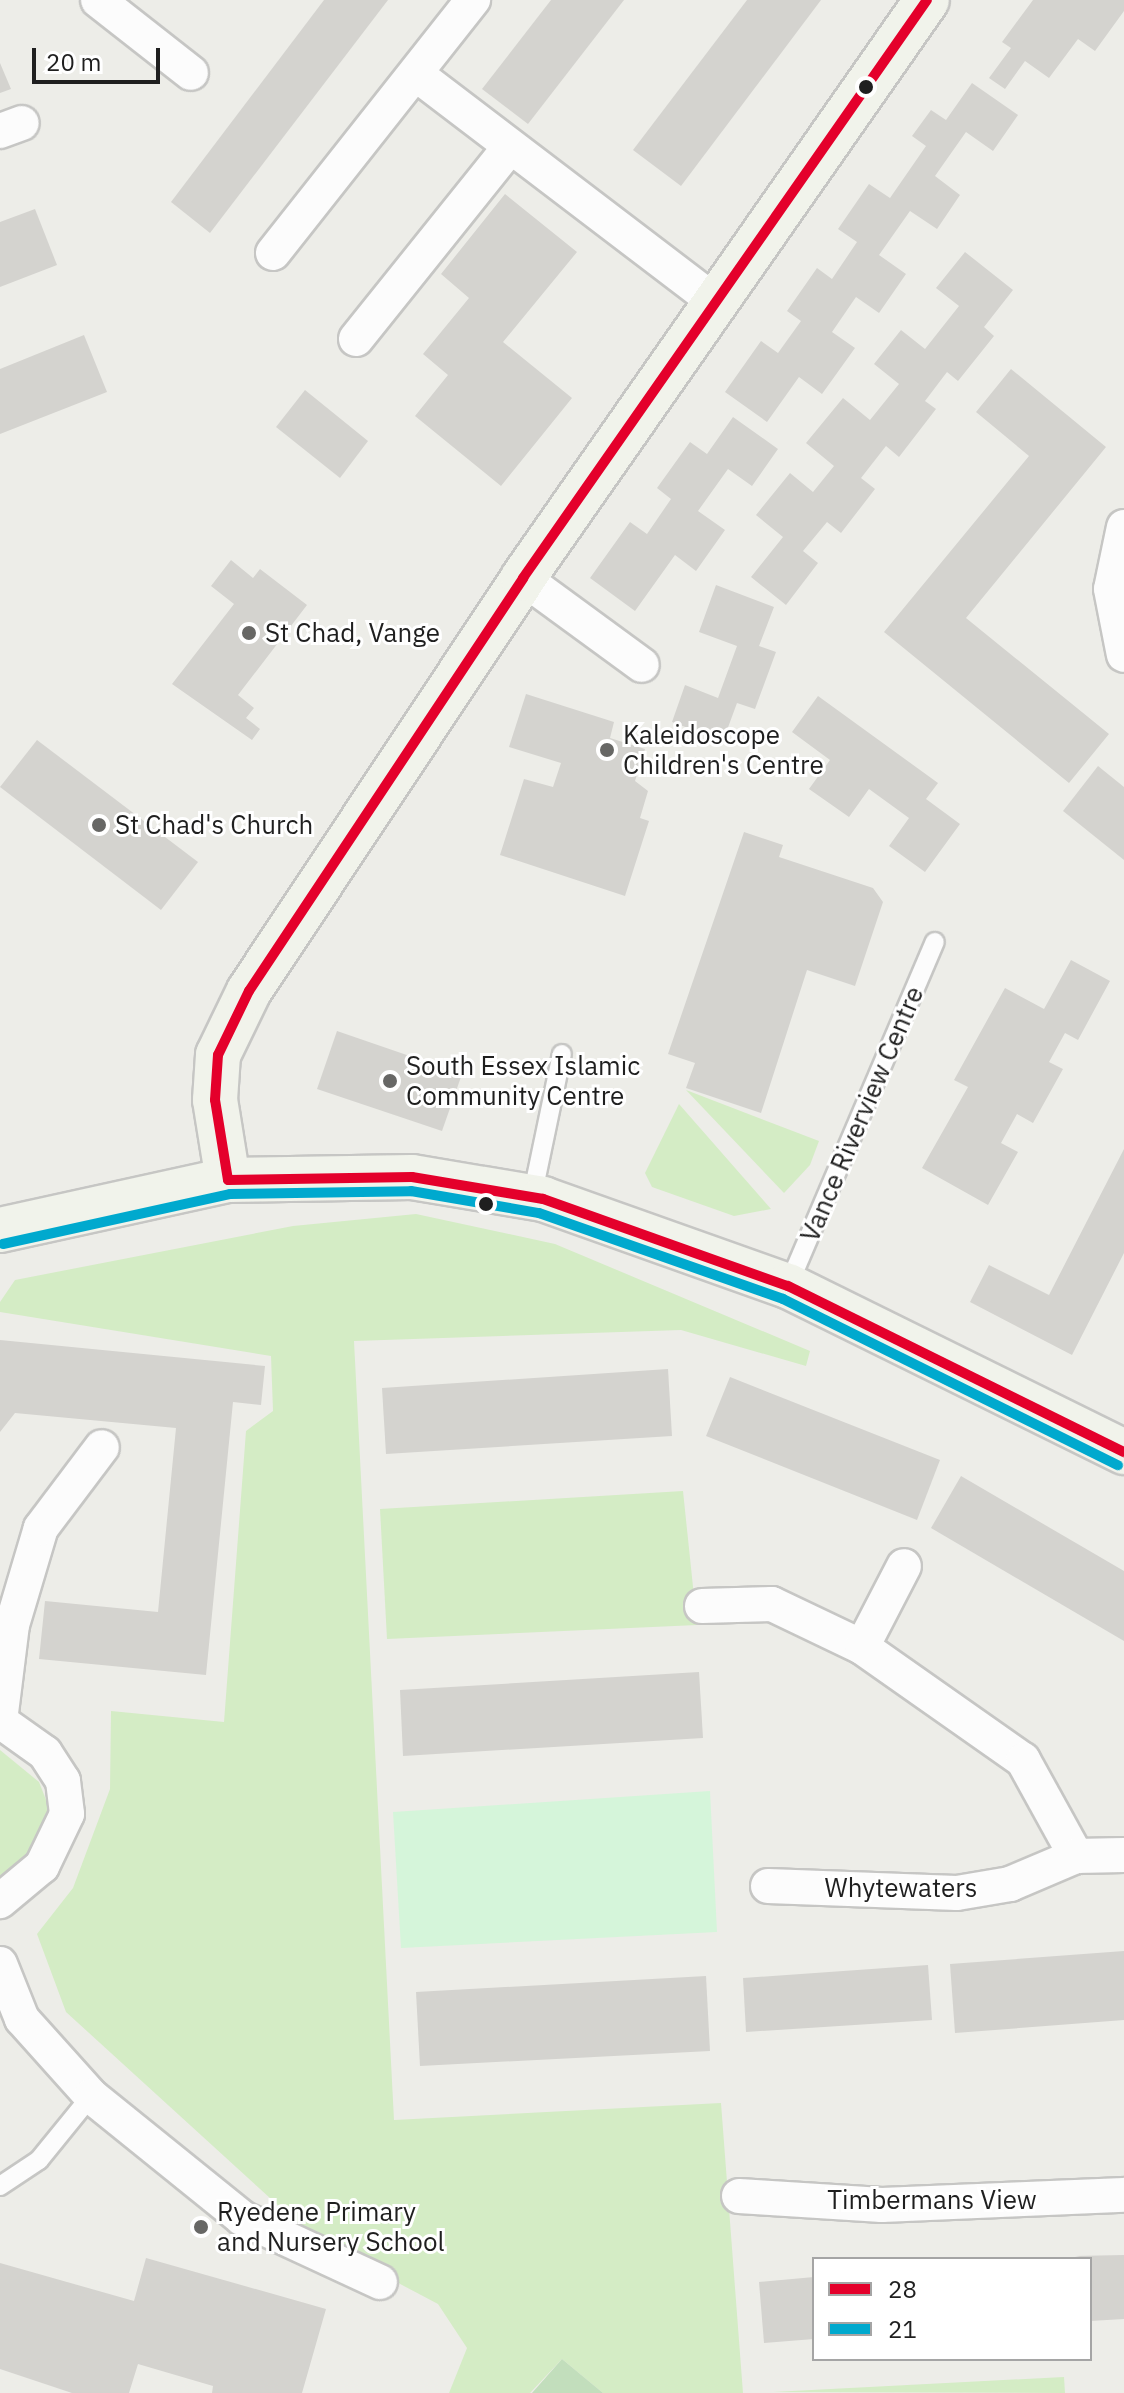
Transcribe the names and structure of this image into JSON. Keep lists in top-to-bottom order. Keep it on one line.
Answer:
{"streets":{"street":["Whytewaters","Timbermans View"],"lane":["Vance Riverview Centre"]},"places":["St Chad, Vange","Kaleidoscope Children's Centre","St Chad's Church","South Essex Islamic Community Centre","Ryedene Primary and Nursery School"],"lines":["transit line 28","transit line 21"],"legend":["28","21"],"scale_bar":"20 m"}
